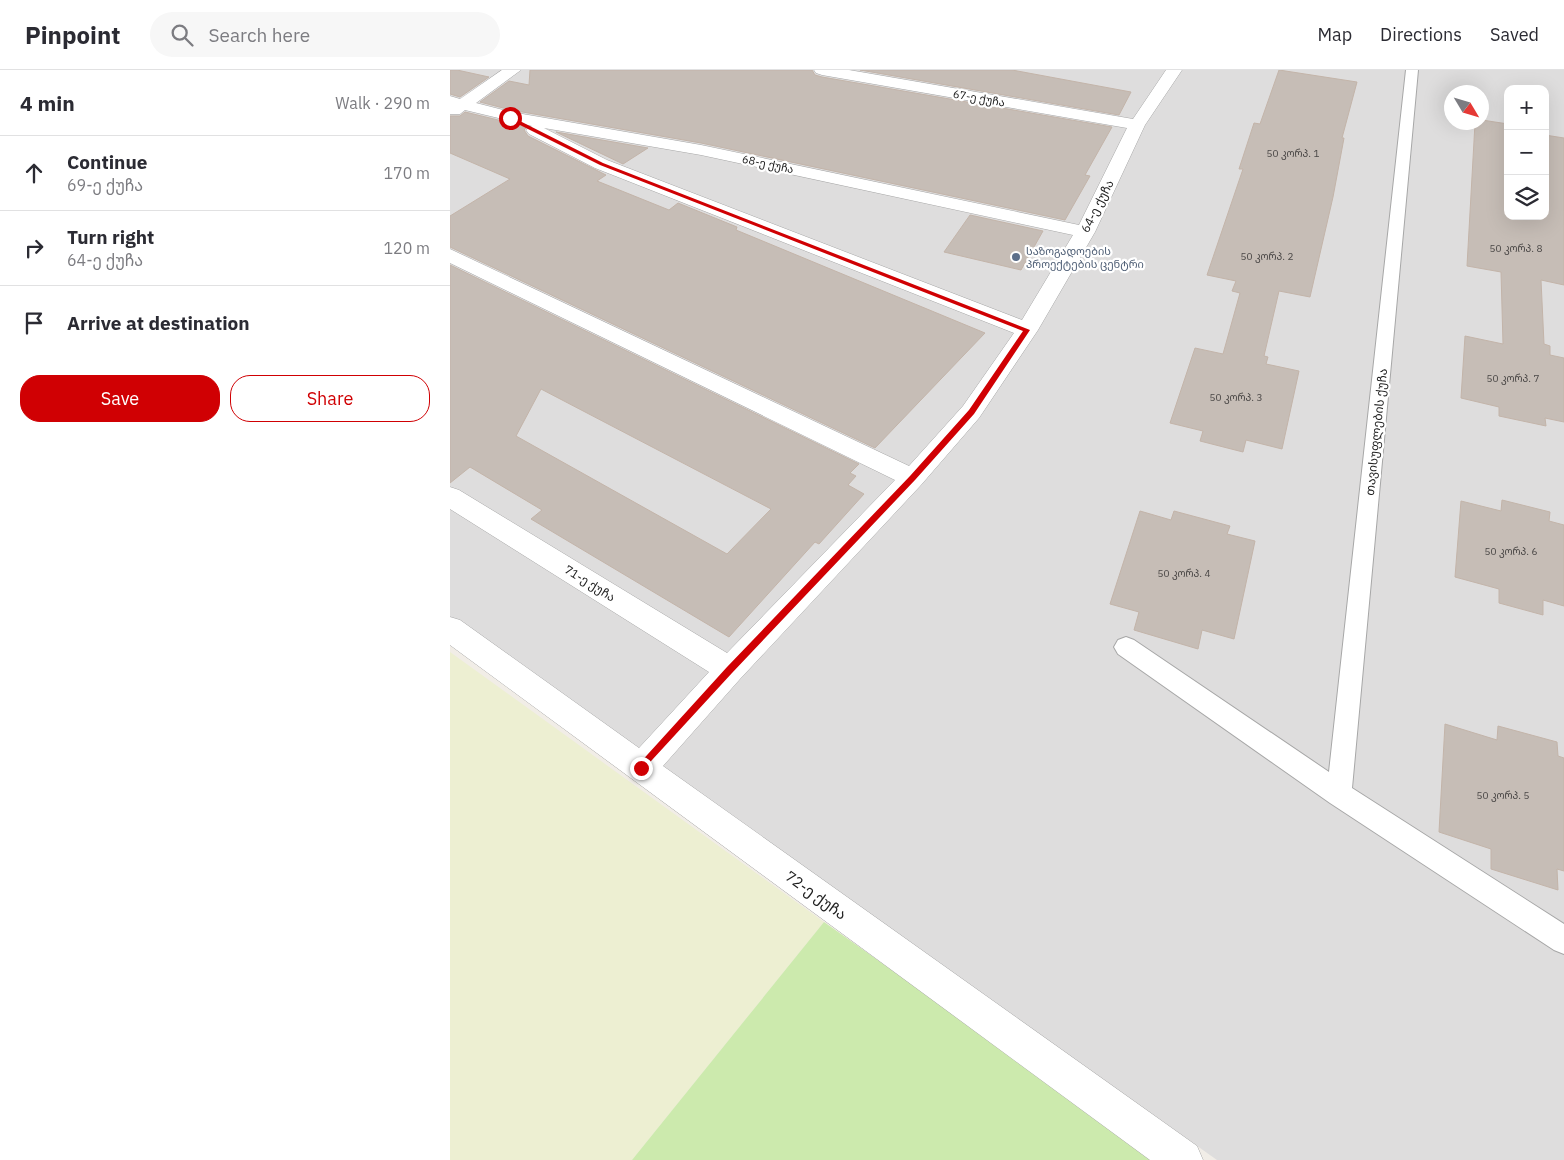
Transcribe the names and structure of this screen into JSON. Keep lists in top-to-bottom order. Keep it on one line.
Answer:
{"streets":{"street":["67-ე ქუჩა","68-ე ქუჩა","64-ე ქუჩა","71-ე ქუჩა","72-ე ქუჩა"],"lane":["თავისუფლების ქუჩა"]},"crossings":[["67-ე ქუჩა","64-ე ქუჩა"],["68-ე ქუჩა","64-ე ქუჩა"],["64-ე ქუჩა","71-ე ქუჩა"],["64-ე ქუჩა","72-ე ქუჩა"]],"places":["საზოგადოების პროექტების ცენტრი"],"house_numbers":["50 კორპ. 1","50 კორპ. 8","50 კორპ. 2","50 კორპ. 7","50 კორპ. 3","50 კორპ. 6","50 კორპ. 4","50 კორპ. 5"],"north":"bottom right","page":{"header":"Pinpoint","search":"Search here","nav":["Map","Directions","Saved"],"heading":["4 min","Walk · 290 m"],"map_buttons":["+","−"],"list":[["Continue","69-ე ქუჩა","170 m"],["Turn right","64-ე ქუჩა","120 m"],"Arrive at destination"],"buttons":["Save","Share"]}}
